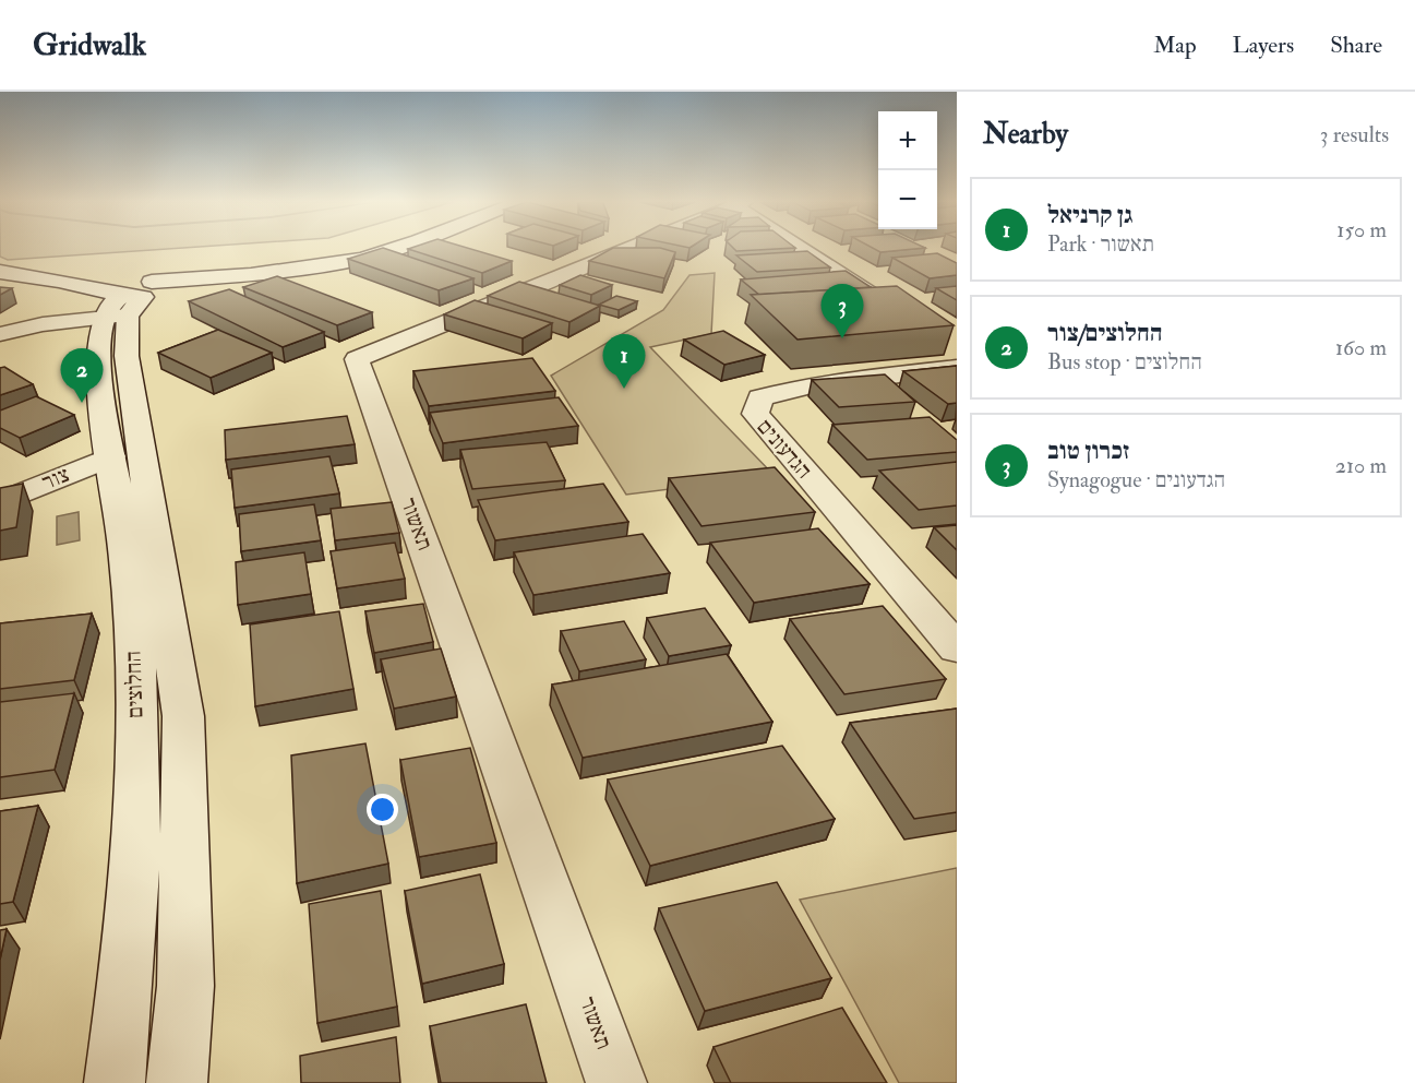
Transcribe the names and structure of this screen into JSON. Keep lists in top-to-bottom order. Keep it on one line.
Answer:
{"streets":{"street":["הגדעונים","צור","תאשור","החלוצים"]},"crossings":[["צור","החלוצים"]],"page":{"header":"Gridwalk","nav":["Map","Layers","Share"],"heading":["Nearby","3 results"],"map_buttons":["+","−"],"list":[{"mark":"1","name":"גן קרניאל","note":"Park · תאשור","value":"150 m"},{"mark":"2","name":"החלוצים/צור","note":"Bus stop · החלוצים","value":"160 m"},{"mark":"3","name":"זכרון טוב","note":"Synagogue · הגדעונים","value":"210 m"}],"pins":["3","1","2"]}}
